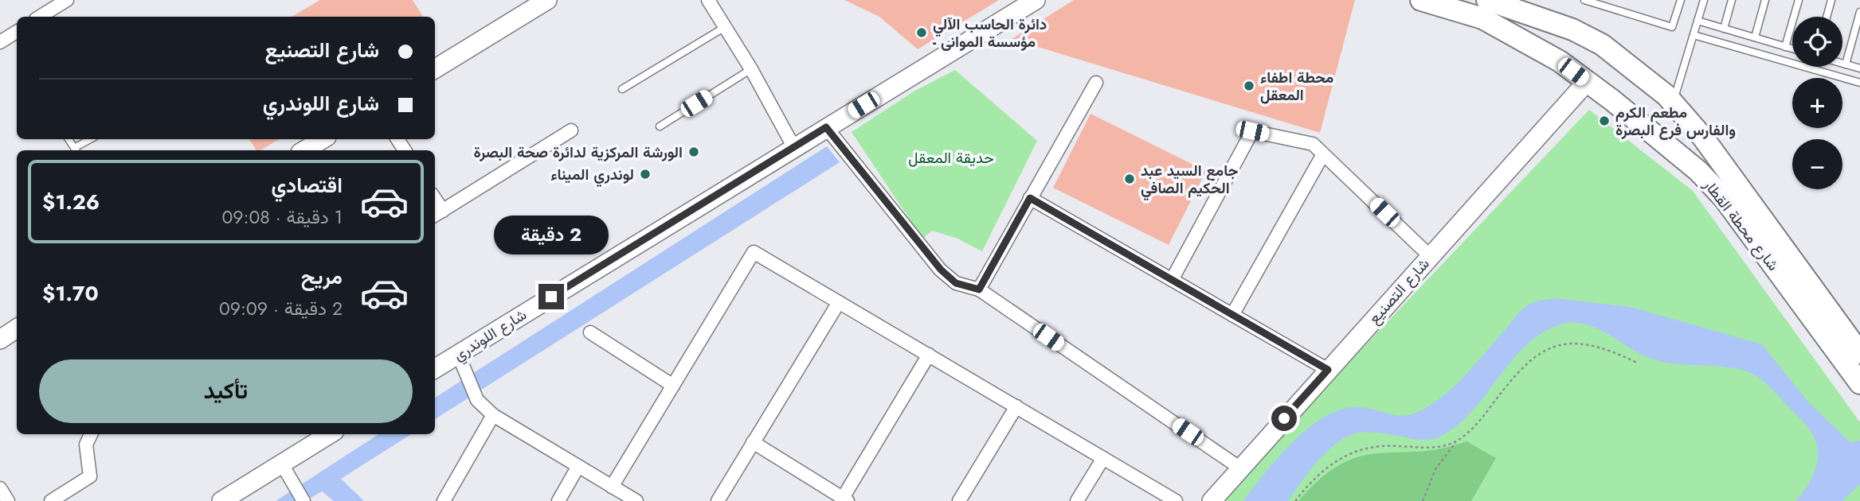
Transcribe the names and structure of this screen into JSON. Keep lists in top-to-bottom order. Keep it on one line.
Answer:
{"streets":{"main road":["شارع محطة القطار","شارع التصنيع","شارع اللوندري"]},"crossings":[["شارع محطة القطار","شارع التصنيع"]],"parks":["حديقة المعقل"],"places":["دائرة الحاسب الآلي - مؤسسة الموانى","محطة اطفاء المعقل","مطعم الكرم والفارس فرع البصرة","الورشة المركزية لدائرة صحة البصرة","لوندري الميناء","جامع السيد عبد الحكيم الصافي"],"page":{"map_buttons":["+","−"],"banner":["شارع التصنيع","شارع اللوندري"],"list":[{"name":"اقتصادي","note":"1 دقيقة · 09:08","value":"$1.26"},{"name":"مريح","note":"2 دقيقة · 09:09","value":"$1.70"}],"bubble":"2 دقيقة","buttons":"تأكيد"}}
